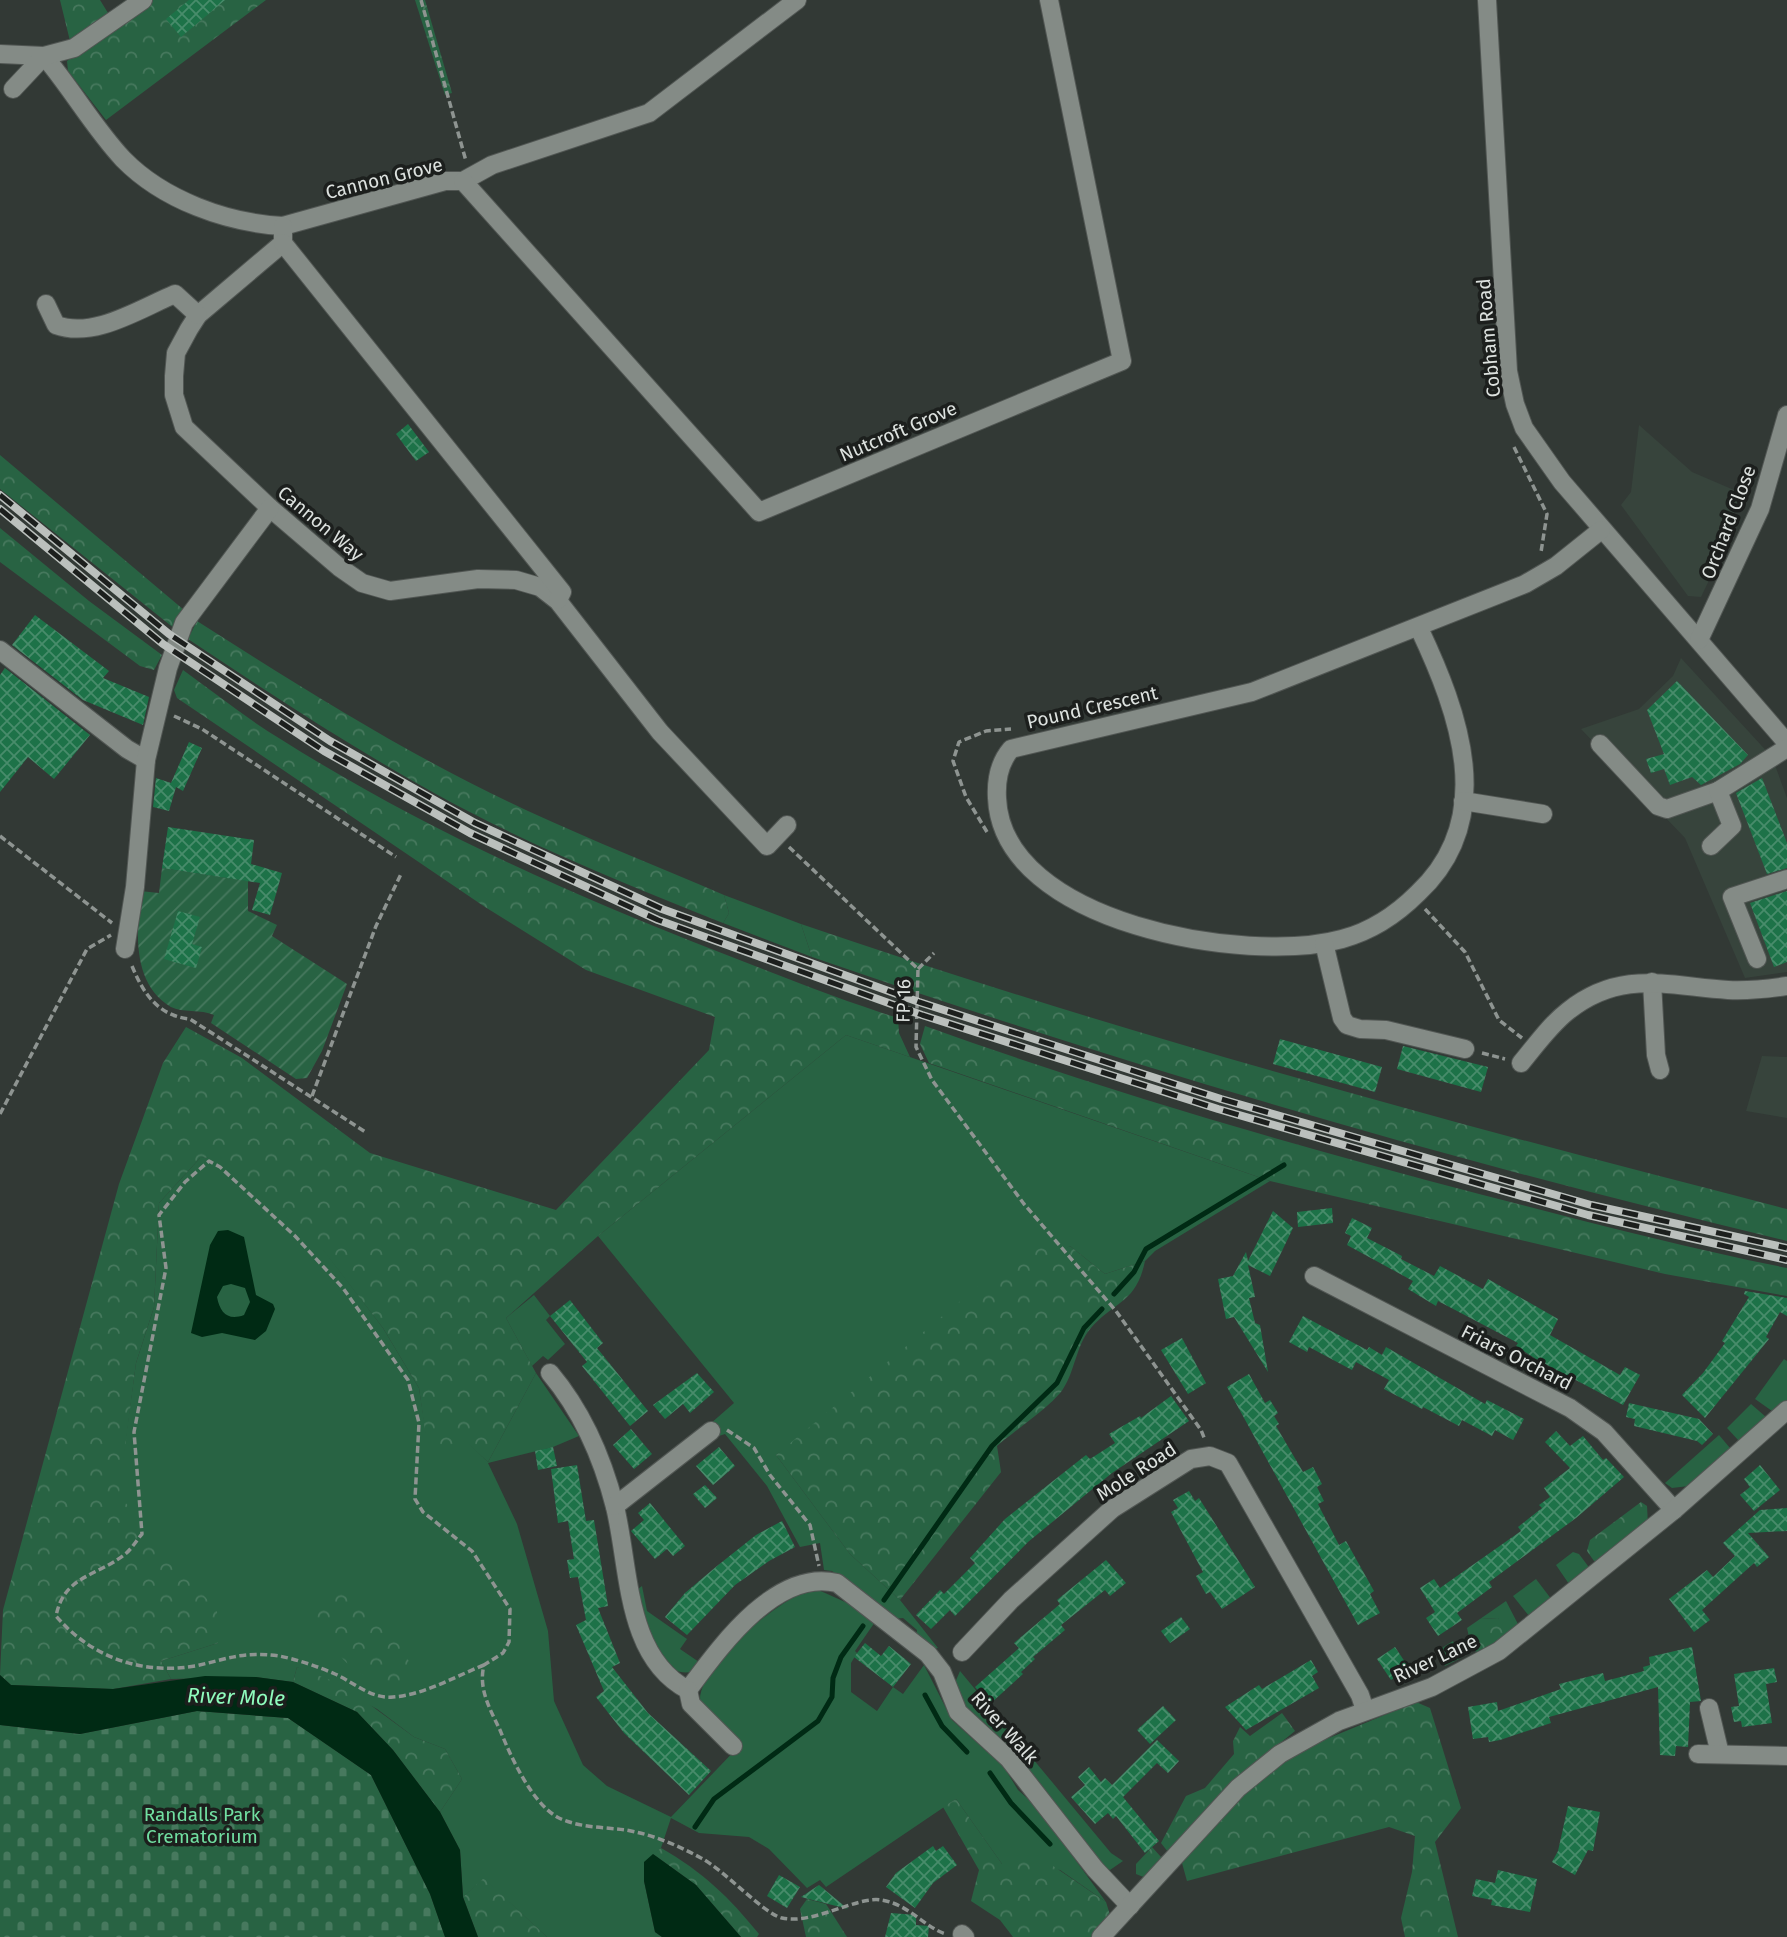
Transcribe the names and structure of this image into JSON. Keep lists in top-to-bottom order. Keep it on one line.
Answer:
{"streets":{"street":["Cannon Grove","Cobham Road","Nutcroft Grove","Orchard Close","Cannon Way","Pound Crescent","Friars Orchard","Mole Road","River Lane","River Walk"],"path":["FP 16"]},"crossings":[["Cannon Grove","Nutcroft Grove"],["Cannon Grove","Cannon Way"],["Cobham Road","Orchard Close"],["Cobham Road","Pound Crescent"],["Cannon Way","FP 16"],["FP 16","Mole Road"],["Friars Orchard","River Lane"],["River Lane","River Walk"]],"water":["River Mole"],"parks":["Randalls Park Crematorium"]}
